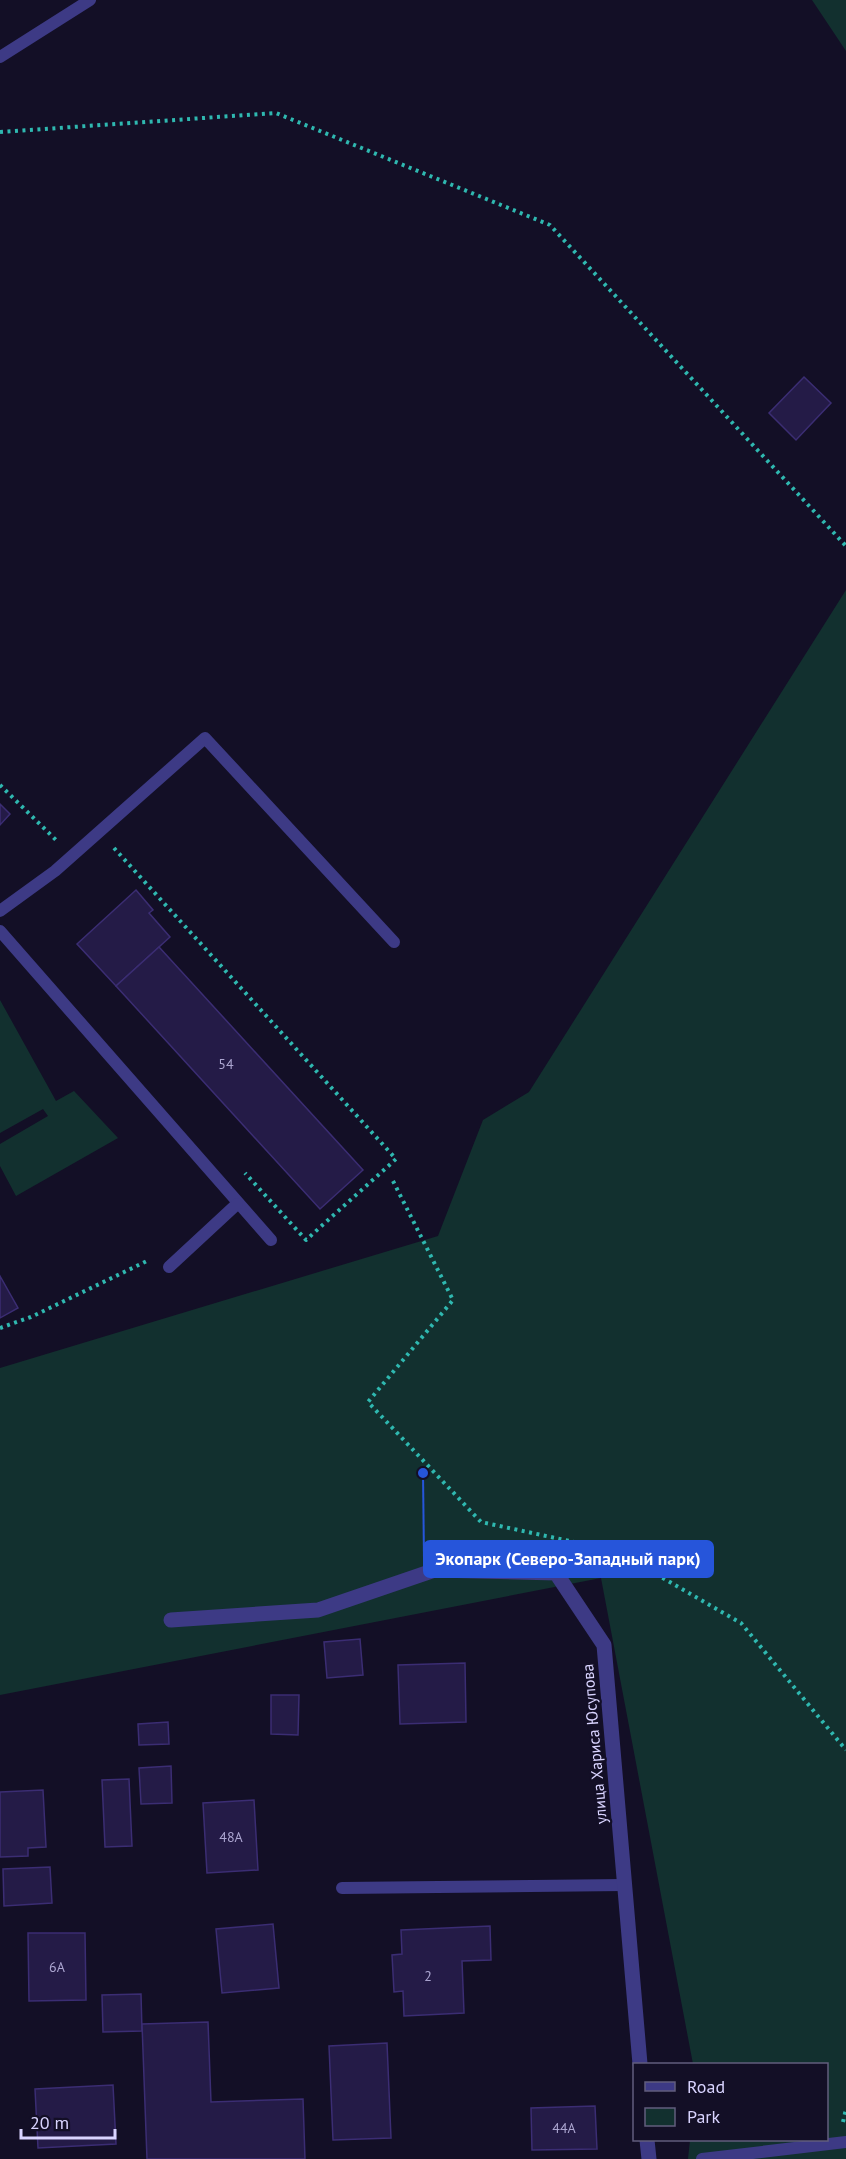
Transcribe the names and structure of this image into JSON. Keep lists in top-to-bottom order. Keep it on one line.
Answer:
{"streets":{"street":["улица Хариса Юсупова"]},"places":["Экопарк (Северо-Западный парк)"],"house_numbers":["54","48А","6А","2","44А"],"legend":["Road","Park"],"scale_bar":"20 m"}
